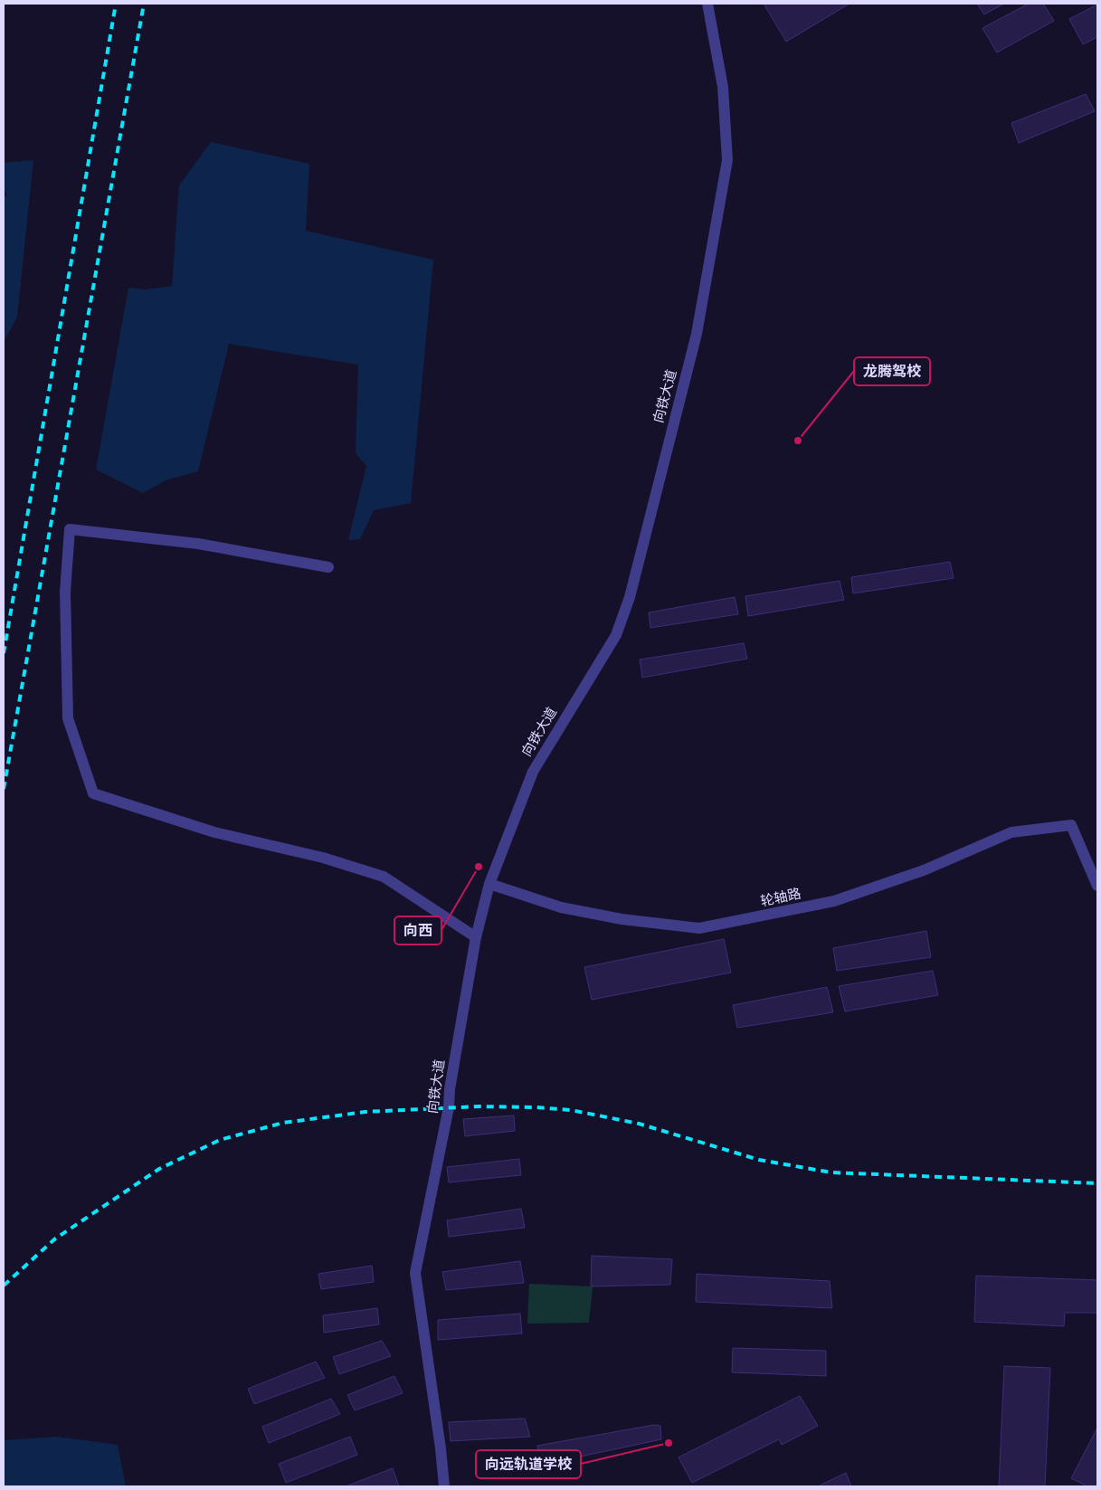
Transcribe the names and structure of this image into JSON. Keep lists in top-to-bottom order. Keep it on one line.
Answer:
{"streets":{"street":["向铁大道","轮轴路"]},"crossings":[["向铁大道","轮轴路"]],"places":["龙腾驾校","向西","向远轨道学校"]}
